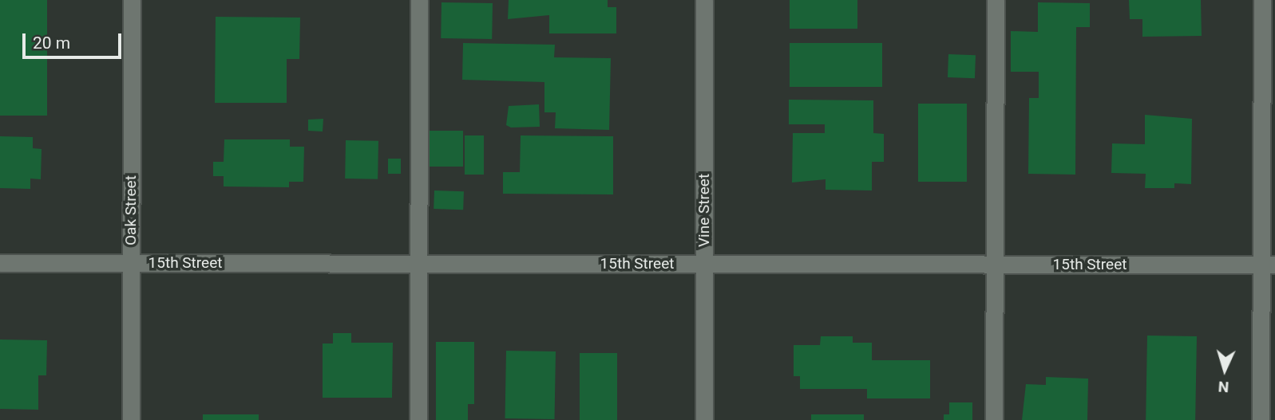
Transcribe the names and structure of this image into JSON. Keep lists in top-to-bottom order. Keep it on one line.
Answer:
{"streets":{"street":["Oak Street","Vine Street","15th Street"]},"crossings":[["Oak Street","15th Street"],["Vine Street","15th Street"]],"scale_bar":"20 m","north":"bottom"}
